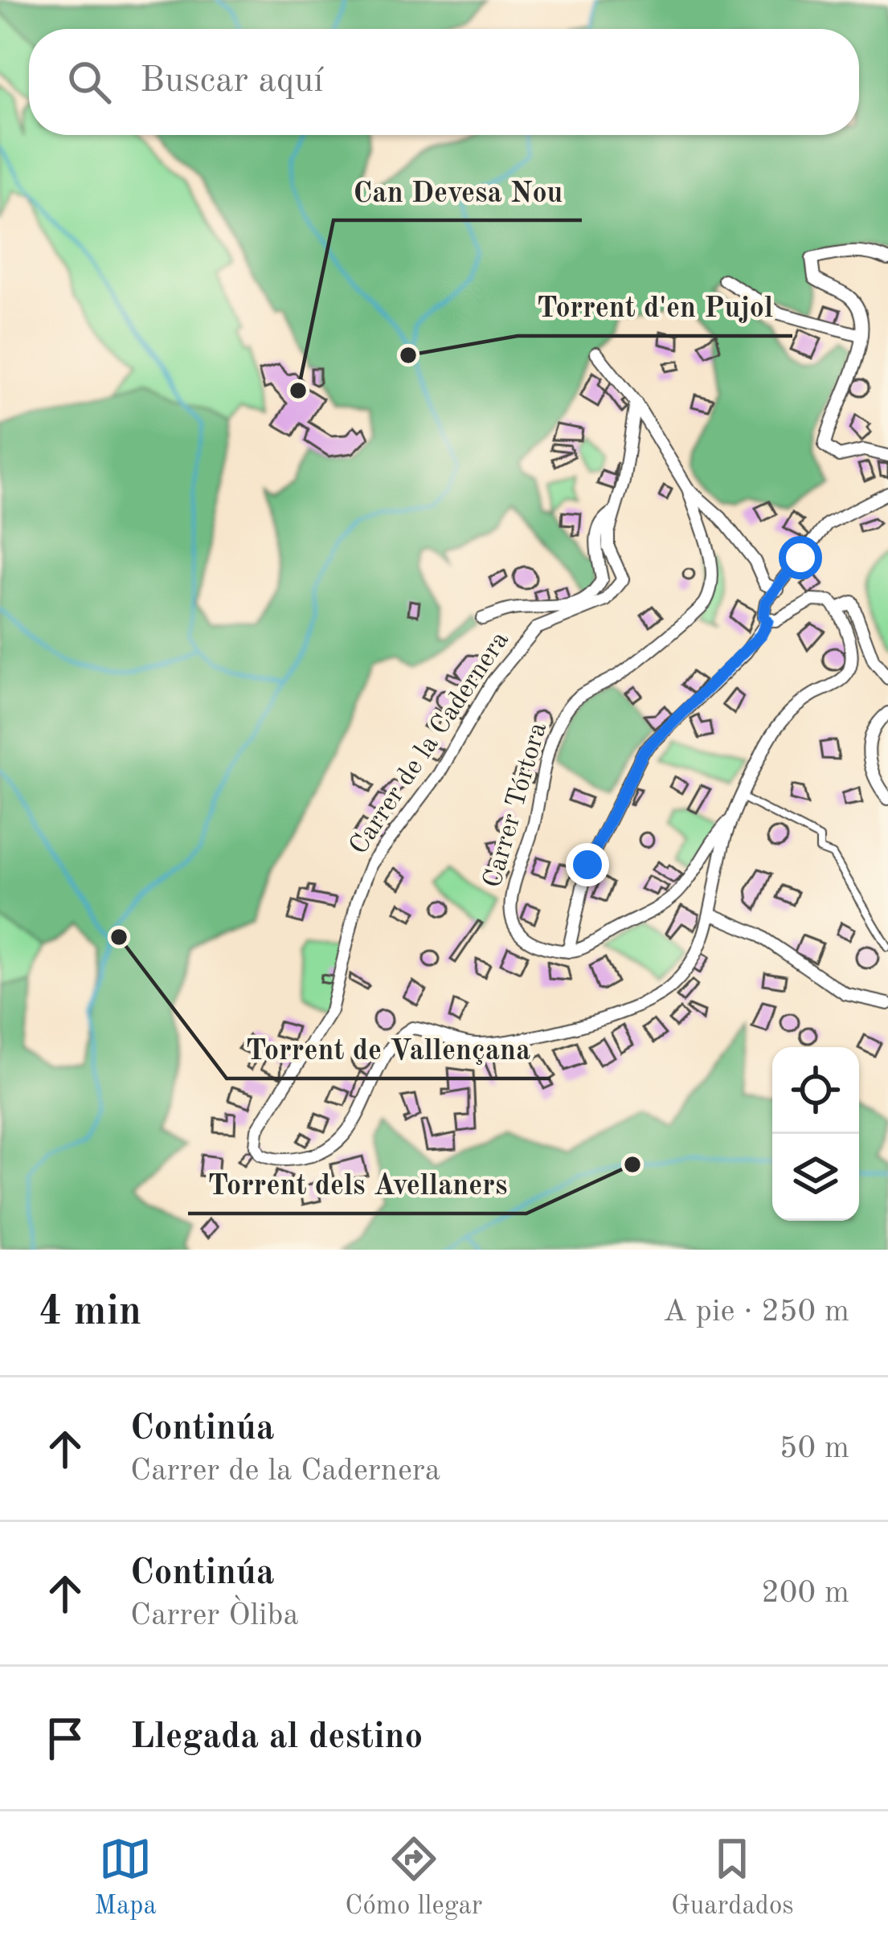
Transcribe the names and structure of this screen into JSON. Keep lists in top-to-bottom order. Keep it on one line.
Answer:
{"streets":{"street":["Carrer de la Cadernera","Carrer Tórtora"]},"places":["Torrent d'en Pujol","Can Devesa Nou","Torrent de Vallençana","Torrent dels Avellaners"],"page":{"search":"Buscar aquí","heading":["4 min","A pie · 250 m"],"list":[["Continúa","Carrer de la Cadernera","50 m"],["Continúa","Carrer Òliba","200 m"],"Llegada al destino"],"nav":["Mapa","Cómo llegar","Guardados"]}}
